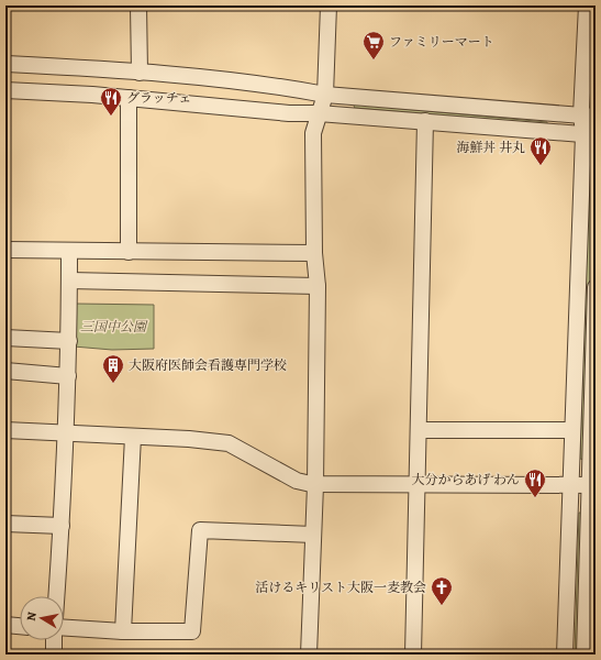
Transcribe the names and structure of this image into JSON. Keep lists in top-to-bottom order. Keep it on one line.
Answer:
{"parks":["三国中公園"],"places":{"supermarket":["ファミリーマート"],"restaurant":["グラッチェ","海鮮丼 井丸","大分からあげ わん"],"building":["大阪府医師会看護専門学校"],"church":["活けるキリスト大阪一麦教会"]},"north":"left"}
